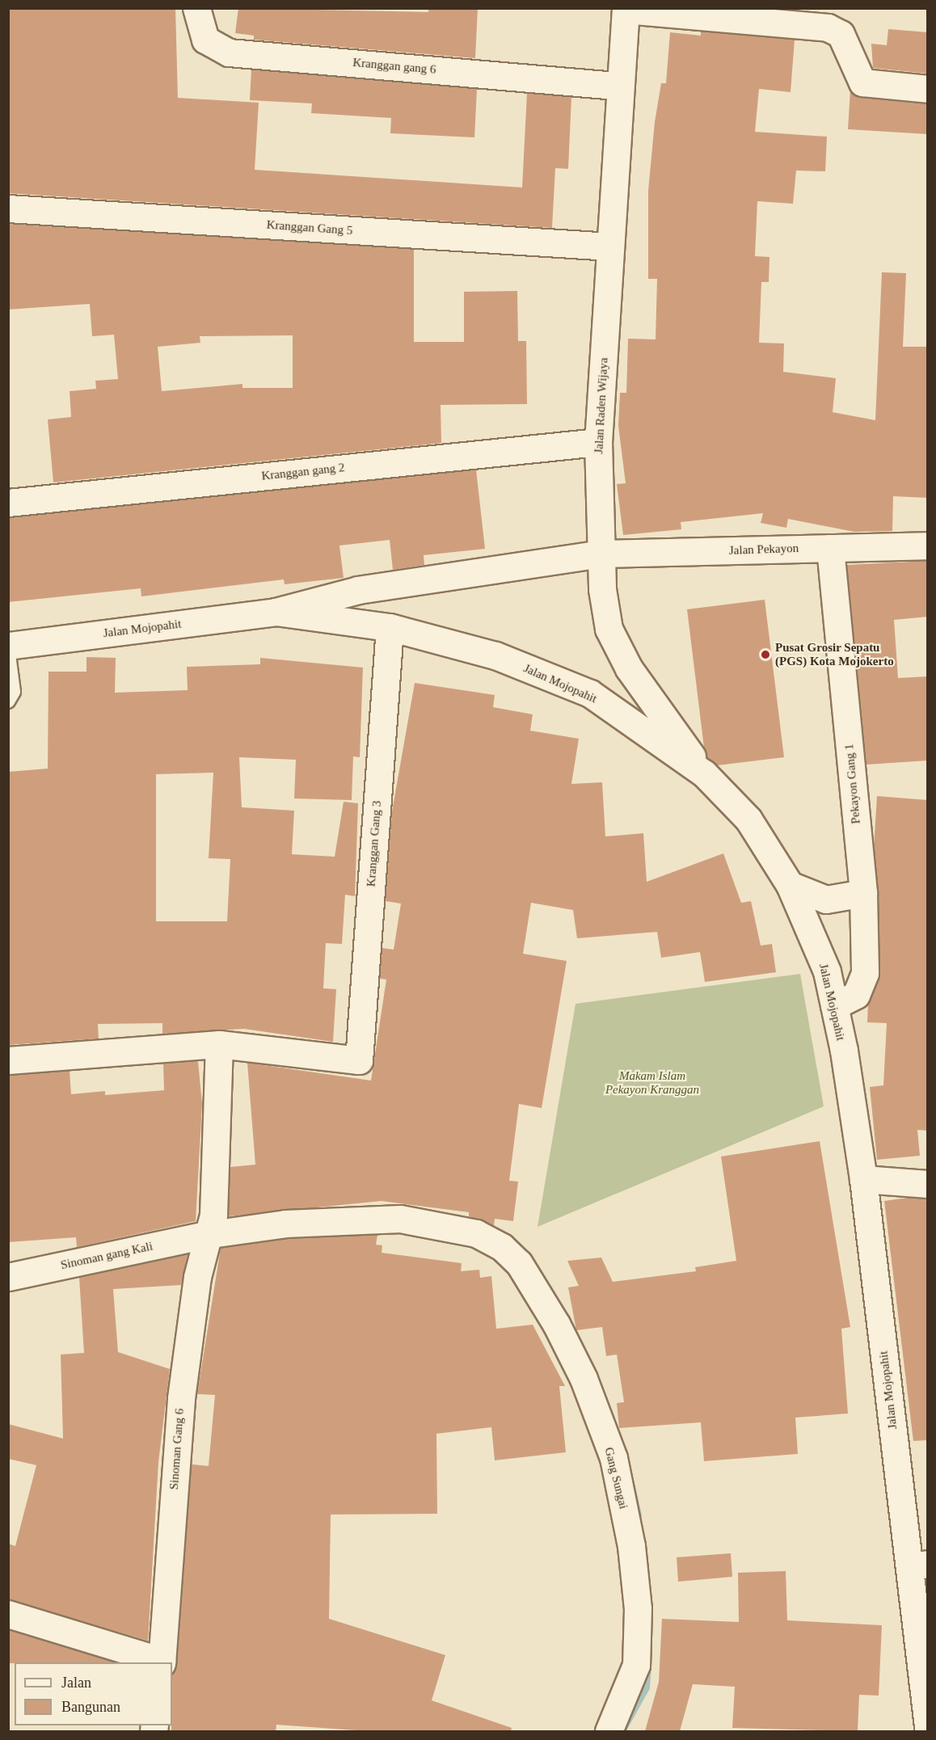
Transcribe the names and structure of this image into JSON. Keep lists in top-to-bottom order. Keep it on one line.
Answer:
{"streets":{"street":["Kranggan gang 6","Kranggan Gang 5","Jalan Raden Wijaya","Kranggan gang 2","Jalan Pekayon","Jalan Mojopahit","Pekayon Gang 1","Kranggan Gang 3","Sinoman gang Kali","Sinoman Gang 6","Gang Sungai"]},"crossings":[["Kranggan gang 6","Jalan Raden Wijaya"],["Kranggan Gang 5","Jalan Raden Wijaya"],["Jalan Raden Wijaya","Kranggan gang 2"],["Jalan Raden Wijaya","Jalan Pekayon"],["Jalan Raden Wijaya","Jalan Mojopahit"],["Jalan Pekayon","Jalan Mojopahit"],["Jalan Pekayon","Pekayon Gang 1"],["Jalan Mojopahit","Pekayon Gang 1"],["Jalan Mojopahit","Kranggan Gang 3"],["Kranggan Gang 3","Sinoman Gang 6"],["Sinoman gang Kali","Sinoman Gang 6"],["Sinoman gang Kali","Gang Sungai"]],"parks":["Makam Islam Pekayon Kranggan"],"places":["Pusat Grosir Sepatu (PGS) Kota Mojokerto"],"legend":["Jalan","Bangunan"]}
